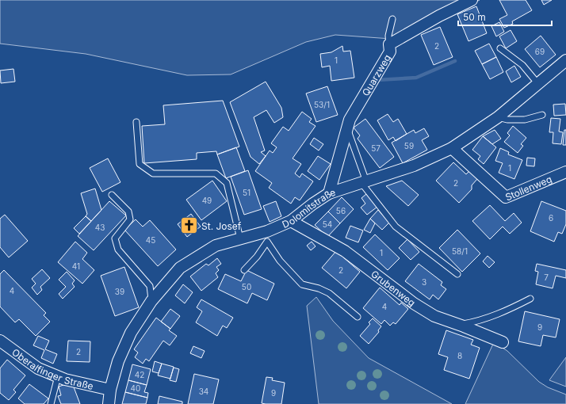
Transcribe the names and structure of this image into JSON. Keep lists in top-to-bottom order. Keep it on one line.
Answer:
{"streets":{"street":["Quarzweg","Stollenweg","Dolomitstraße","Grubenweg","Oberalfinger Straße"]},"crossings":[["Quarzweg","Dolomitstraße"],["Stollenweg","Dolomitstraße"],["Dolomitstraße","Grubenweg"],["Dolomitstraße","Oberalfinger Straße"]],"places":{"church":["St. Josef"]},"house_numbers":["2","69","1","53/1","59","57","1","2","51","49","56","6","54","43","45","58/1","1","41","2","7","3","50","4","39","4","9","2","8","42","40","34","9"],"scale_bar":"50 m"}
